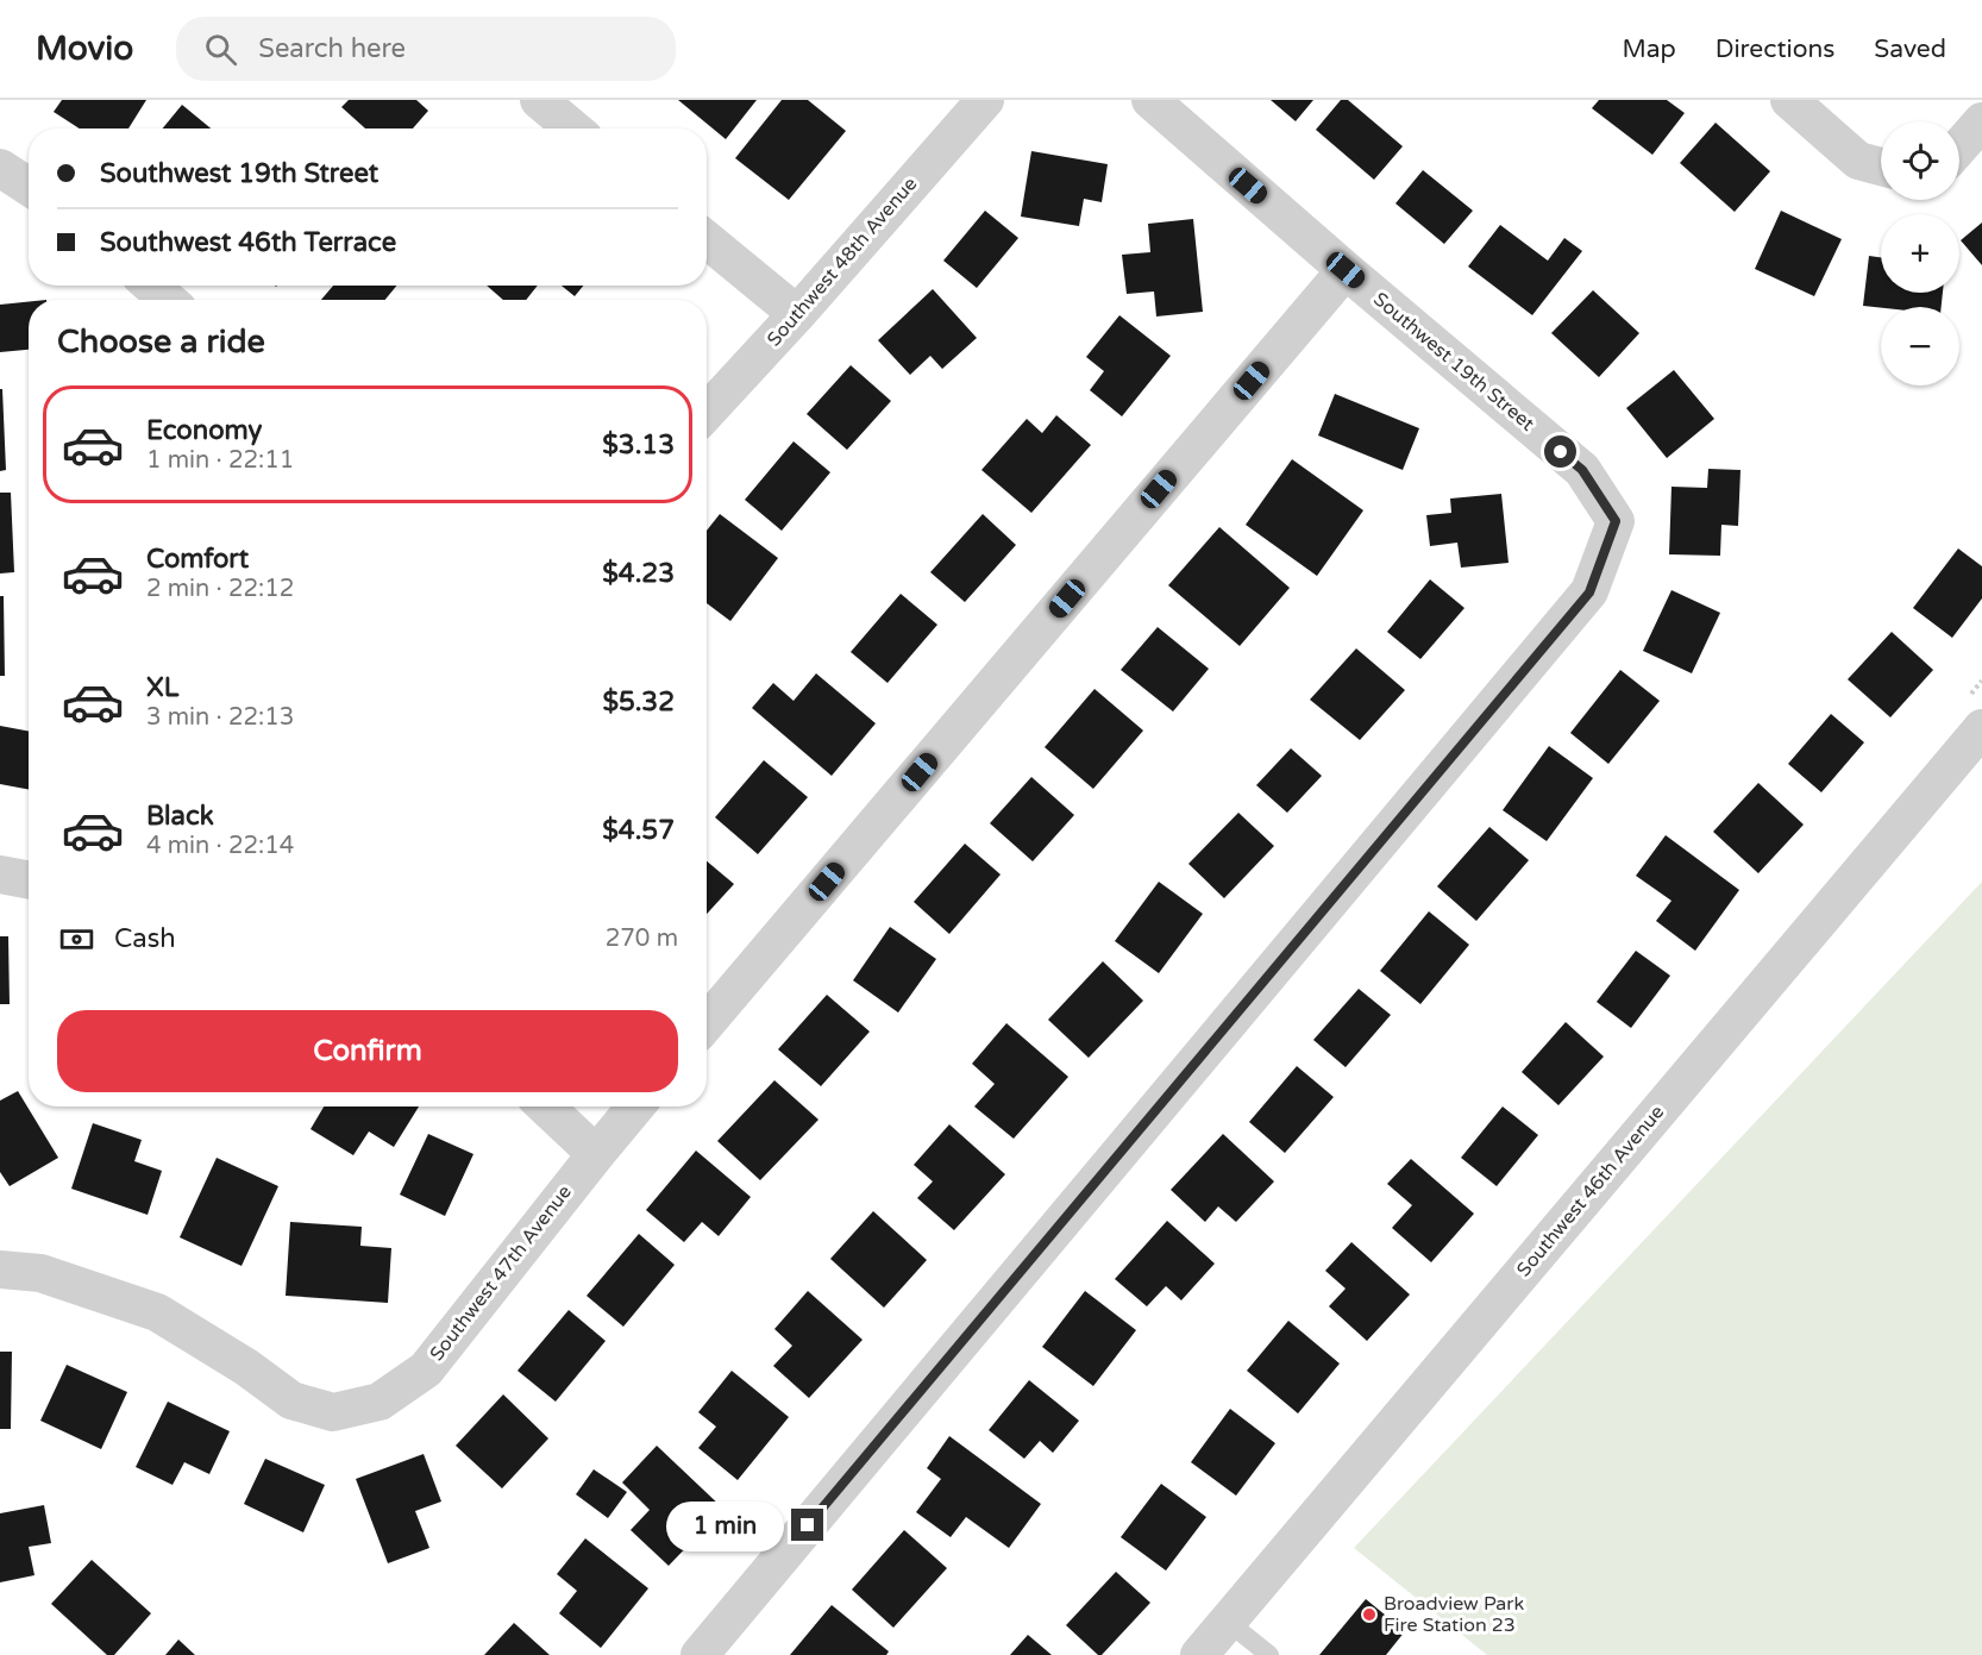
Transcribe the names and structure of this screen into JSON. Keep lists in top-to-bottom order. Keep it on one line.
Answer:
{"streets":{"street":["Southwest 48th Avenue","Southwest 19th Street","Southwest 46th Avenue","Southwest 47th Avenue"]},"places":["Broadview Park Fire Station 23"],"page":{"header":"Movio","search":"Search here","nav":["Map","Directions","Saved"],"map_buttons":["+","−"],"banner":["Southwest 19th Street","Southwest 46th Terrace"],"heading":"Choose a ride","list":[{"name":"Economy","note":"1 min · 22:11","value":"$3.13"},{"name":"Comfort","note":"2 min · 22:12","value":"$4.23"},{"name":"XL","note":"3 min · 22:13","value":"$5.32"},{"name":"Black","note":"4 min · 22:14","value":"$4.57"}],"pay":["Cash","270 m"],"buttons":"Confirm","bubble":"1 min"}}
